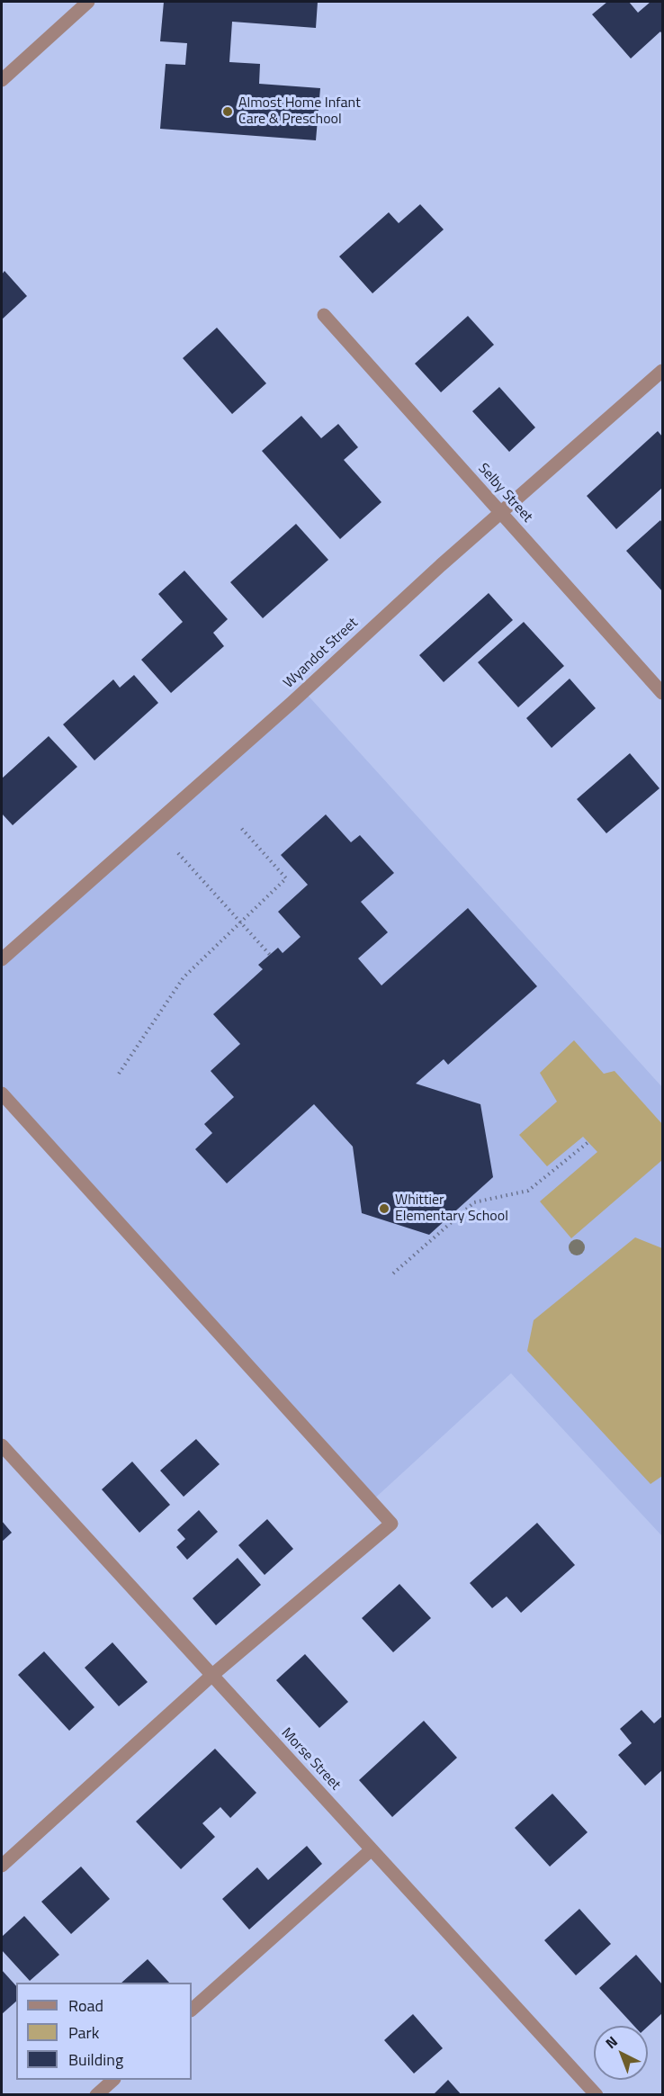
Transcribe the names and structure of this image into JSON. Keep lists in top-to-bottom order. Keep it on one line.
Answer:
{"streets":{"street":["Selby Street","Wyandot Street","Morse Street"]},"crossings":[["Selby Street","Wyandot Street"]],"places":["Almost Home Infant Care & Preschool","Whittier Elementary School"],"legend":["Road","Park","Building"],"north":"top left"}
